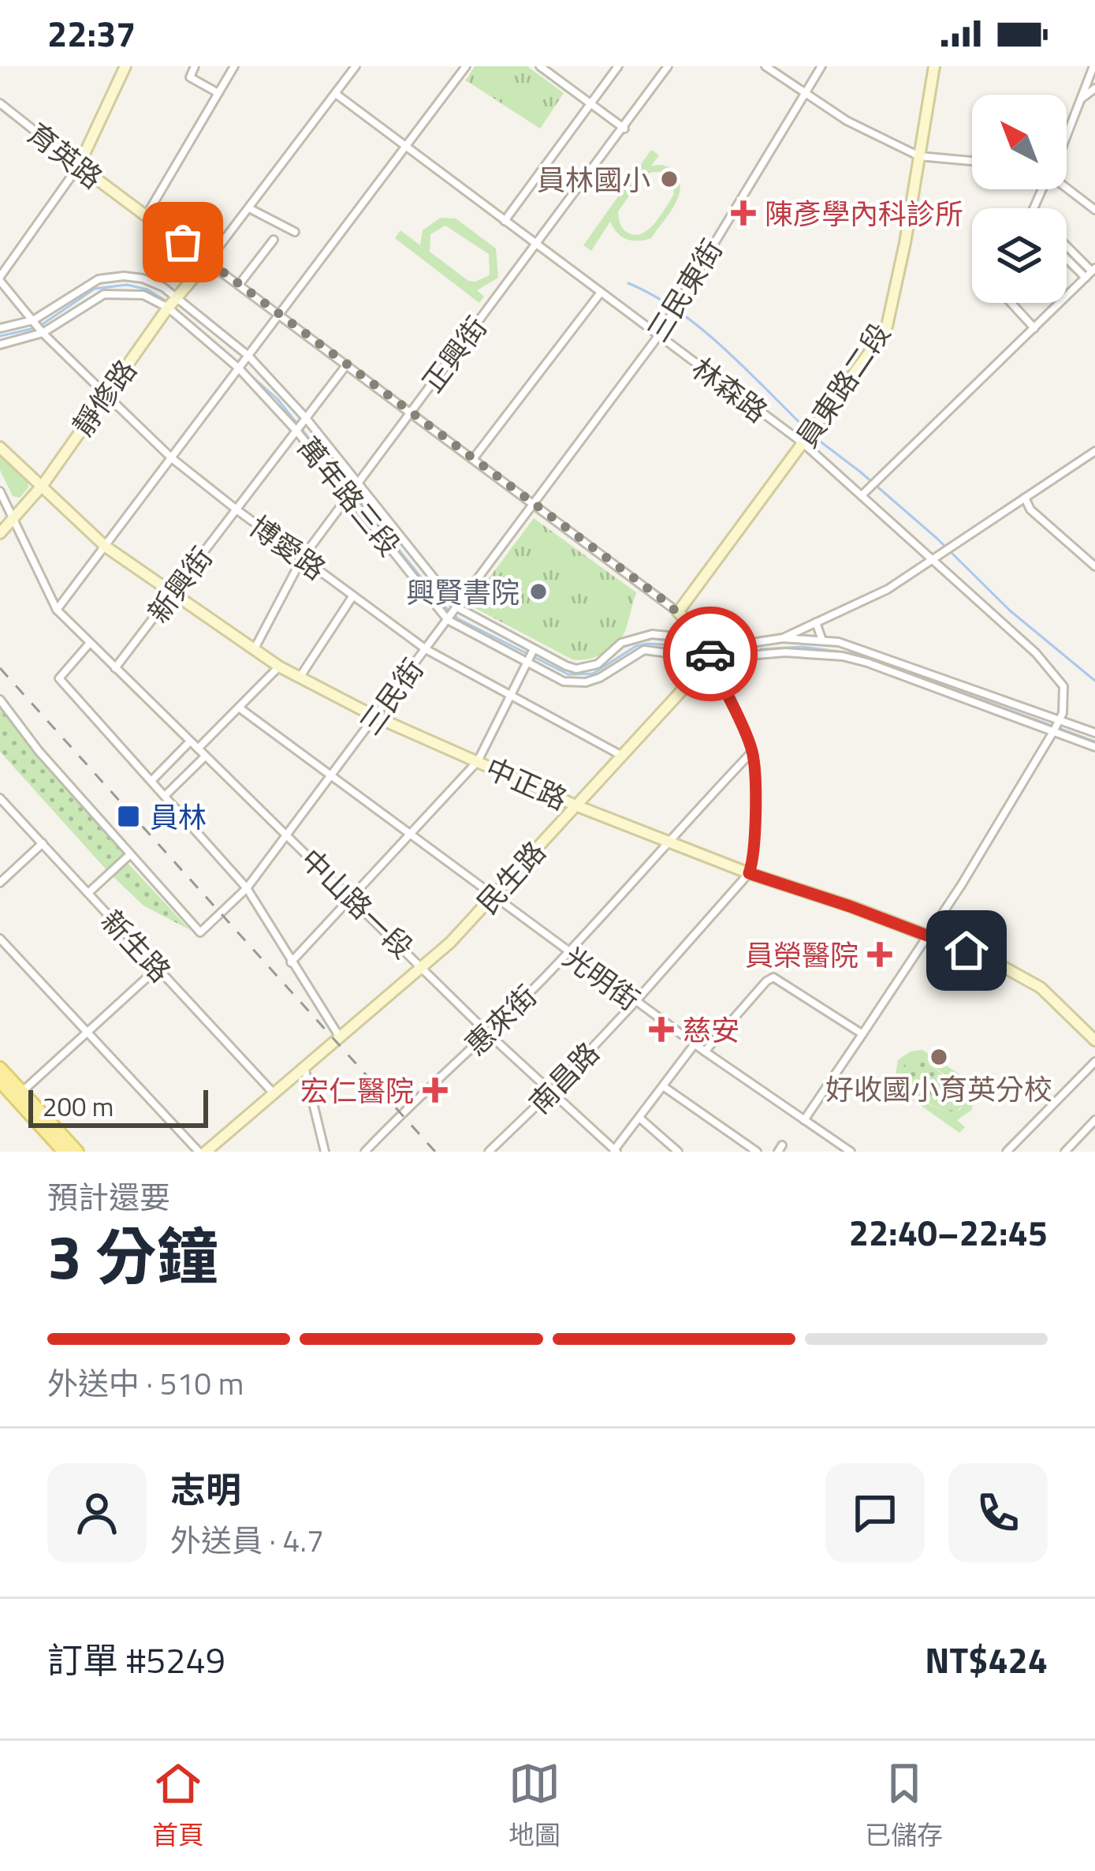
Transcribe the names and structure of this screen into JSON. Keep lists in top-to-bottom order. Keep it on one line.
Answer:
{"streets":{"street":["育英路","三民東街","正興街","員東路二段","林森路","靜修路","萬年路三段","博愛路","新興街","三民街","中正路","民生路","中山路一段","新生路","光明街","惠來街","南昌路"]},"crossings":[["育英路","三民東街"],["育英路","正興街"],["育英路","員東路二段"],["育英路","靜修路"],["育英路","新興街"],["育英路","三民街"],["三民東街","林森路"],["三民東街","三民街"],["正興街","林森路"],["正興街","萬年路三段"],["正興街","博愛路"],["正興街","中正路"],["員東路二段","林森路"],["林森路","萬年路三段"],["林森路","中正路"],["靜修路","萬年路三段"],["靜修路","博愛路"],["靜修路","中正路"],["靜修路","中山路一段"],["萬年路三段","博愛路"],["萬年路三段","新興街"],["萬年路三段","三民街"],["萬年路三段","民生路"],["博愛路","新興街"],["博愛路","三民街"],["博愛路","民生路"],["新興街","中正路"],["新興街","中山路一段"],["三民街","中正路"],["三民街","中山路一段"],["三民街","光明街"],["中正路","民生路"],["中正路","惠來街"],["中正路","南昌路"],["民生路","中山路一段"],["民生路","光明街"],["中山路一段","新生路"],["光明街","惠來街"],["光明街","南昌路"]],"places":{"other":["員林國小","興賢書院","好收國小育英分校"],"health":["陳彥學內科診所","員榮醫院","慈安","宏仁醫院"],"transit":["員林"]},"scale_bar":"200 m","north":"top left","page":{"status":"22:37","scale":"200 m","heading":["3 分鐘","預計還要","22:40–22:45"],"panel":["志明","外送員 · 4.7","訂單 #5249","NT$424"],"bar":"外送中 · 510 m","tabs":["首頁","地圖","已儲存"]}}
